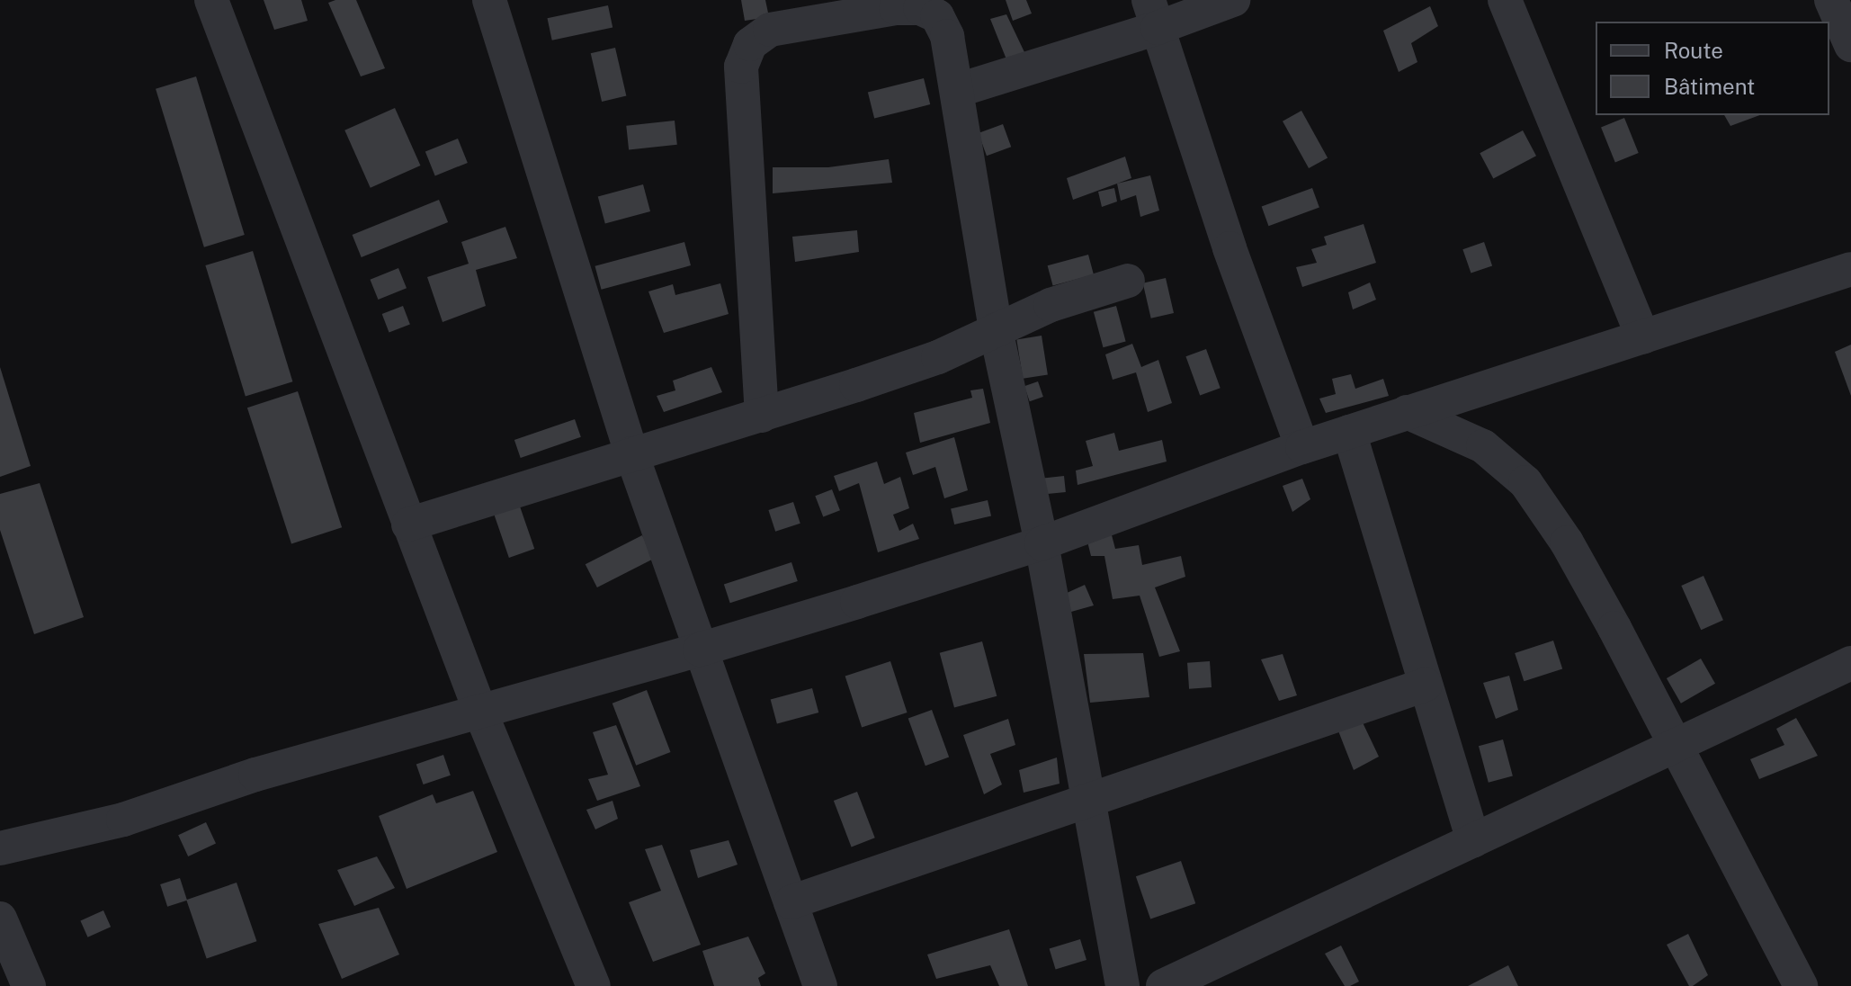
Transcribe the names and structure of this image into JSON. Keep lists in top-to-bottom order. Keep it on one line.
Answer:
{"legend":["Route","Bâtiment"]}
